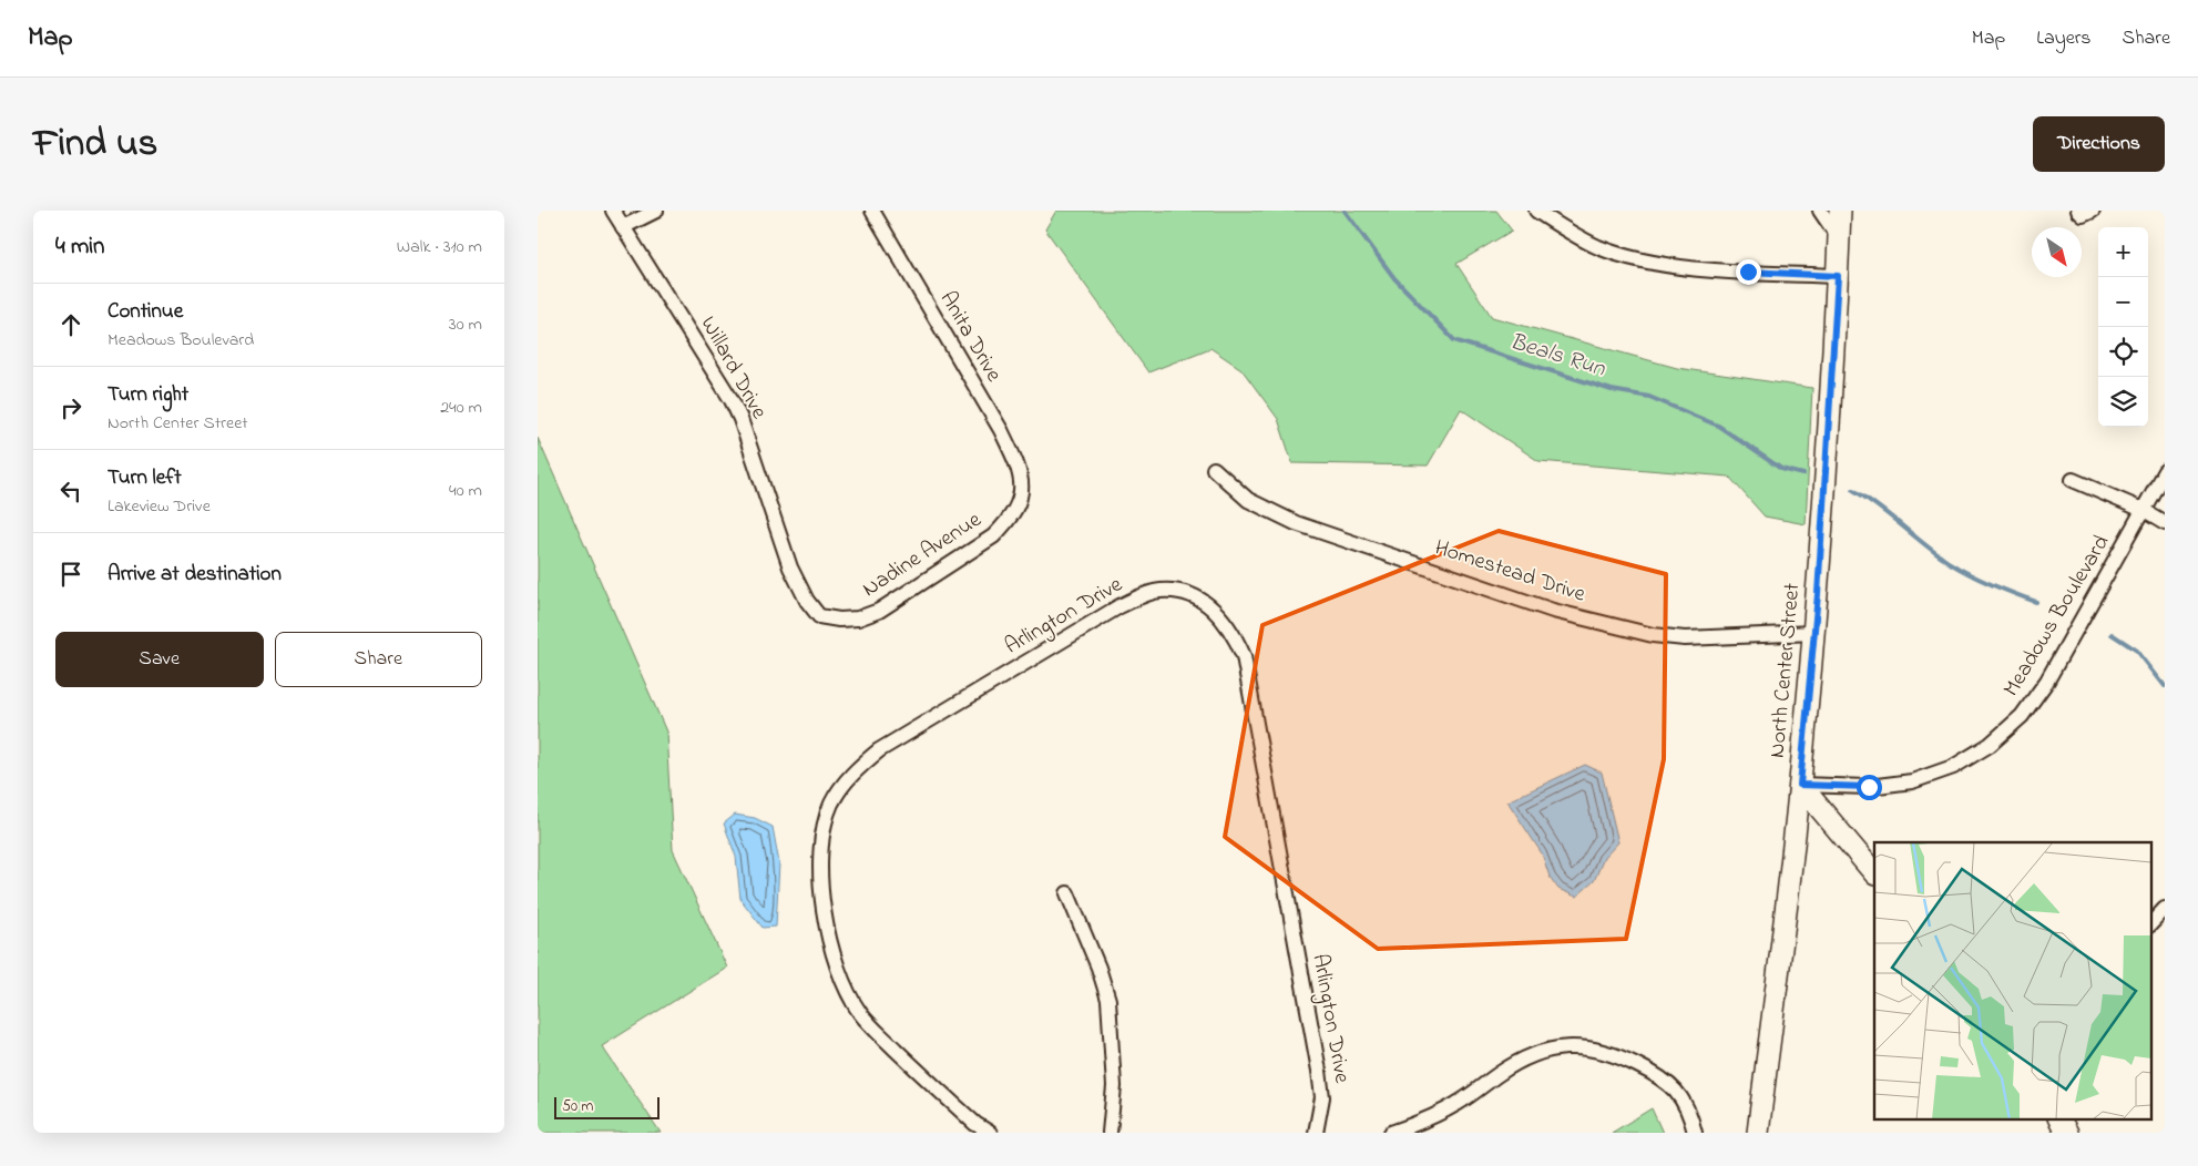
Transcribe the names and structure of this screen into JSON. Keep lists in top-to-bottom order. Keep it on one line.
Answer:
{"streets":{"main road":["North Center Street"],"street":["Anita Drive","Willard Drive","Nadine Avenue","Homestead Drive","Arlington Drive","Meadows Boulevard"]},"crossings":[["Anita Drive","Nadine Avenue"],["Willard Drive","Nadine Avenue"],["Homestead Drive","North Center Street"],["Meadows Boulevard","North Center Street"]],"water":["Beals Run"],"scale_bar":"50 m","north":"bottom right","page":{"header":"Map","nav":["Map","Layers","Share"],"title":"Find us","buttons":["Directions",["Save","Share"]],"heading":["4 min","Walk · 310 m"],"map_buttons":["+","−"],"list":[["Continue","Meadows Boulevard","30 m"],["Turn right","North Center Street","240 m"],["Turn left","Lakeview Drive","40 m"],"Arrive at destination"],"scale":"50 m"}}
